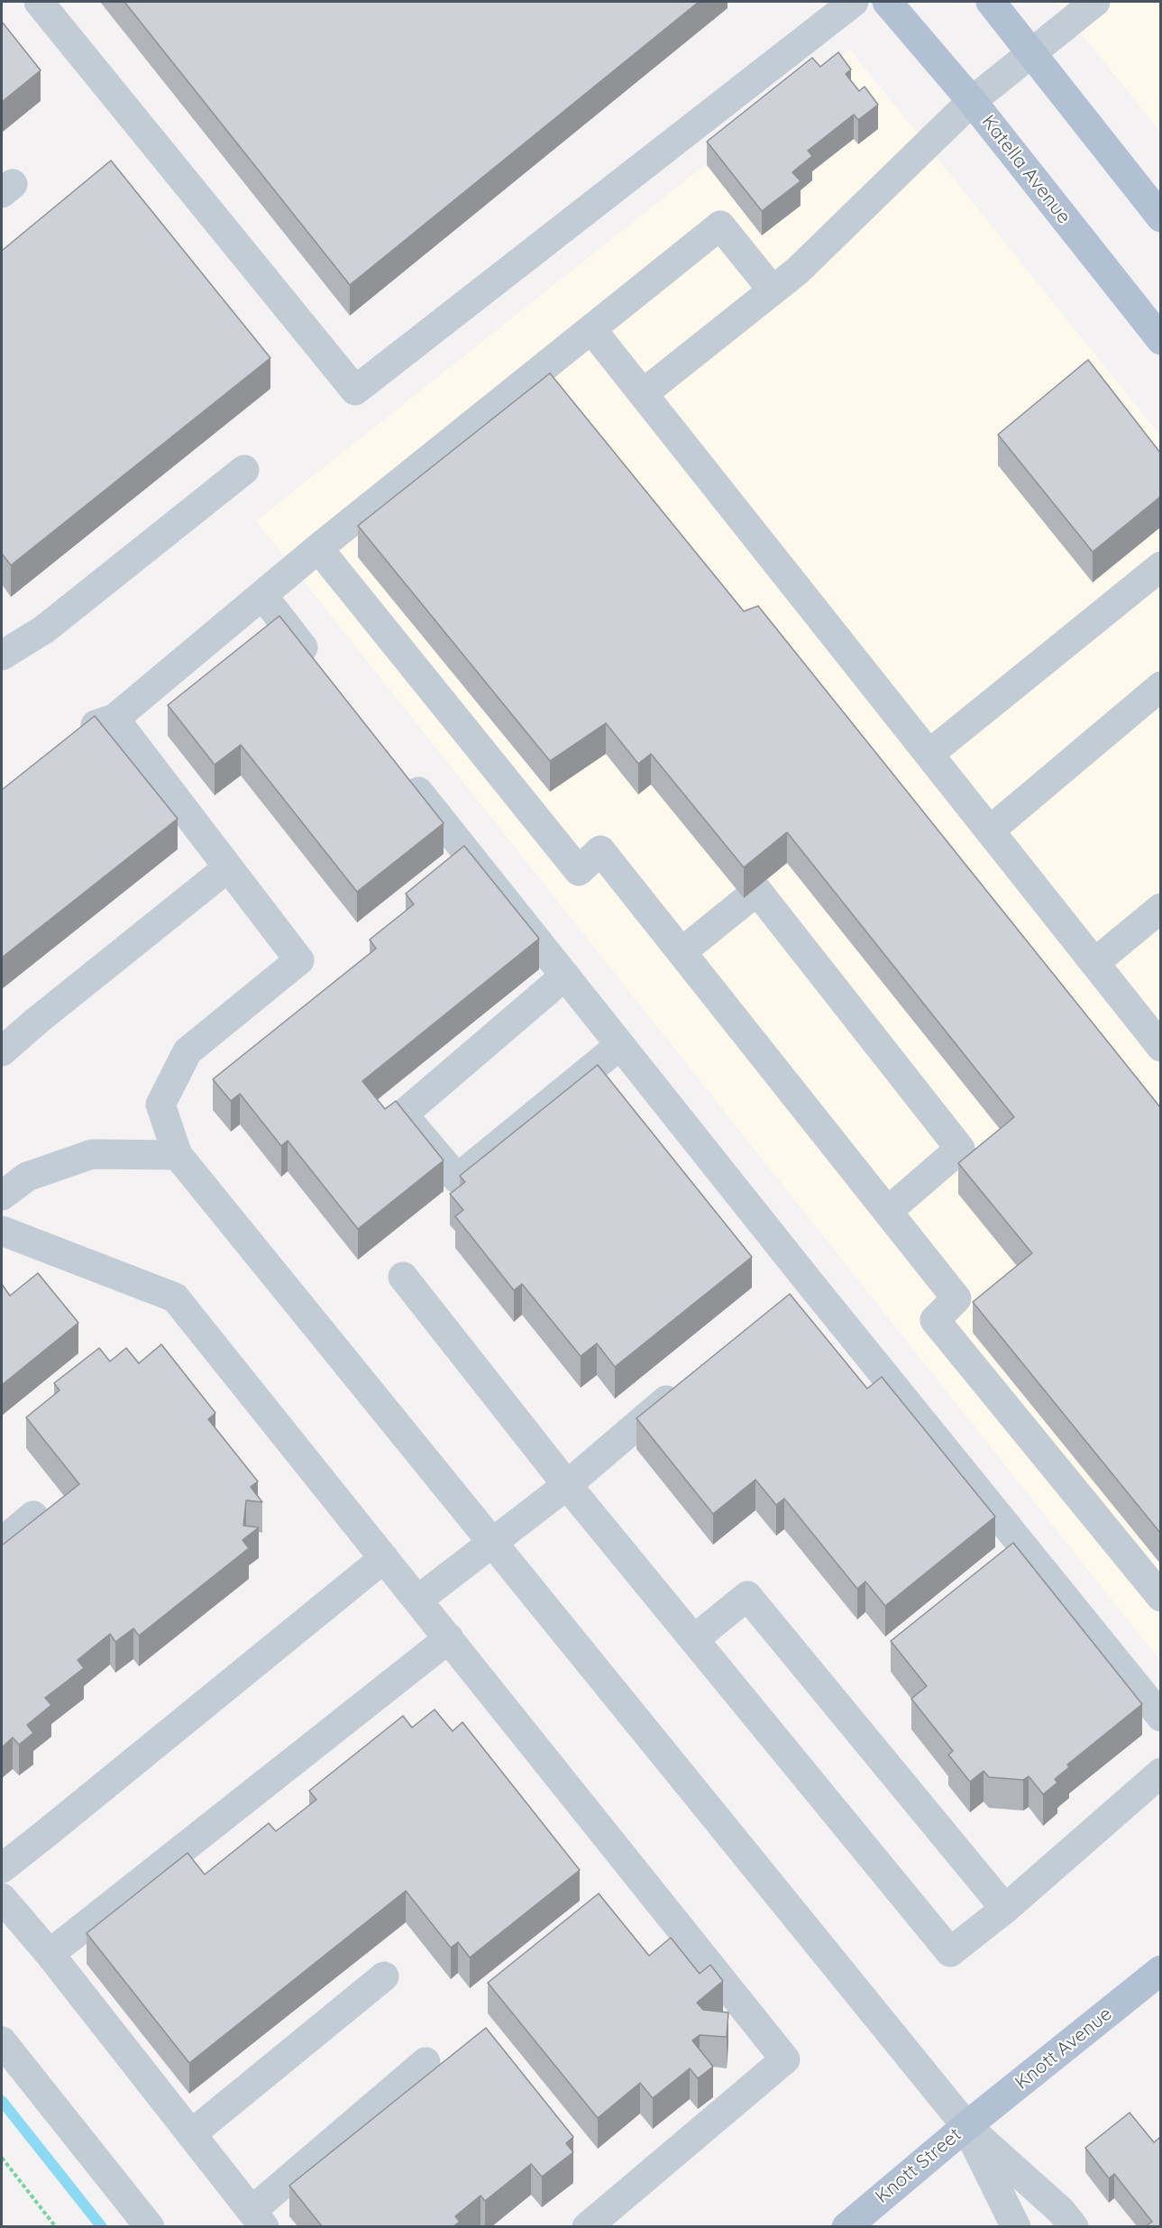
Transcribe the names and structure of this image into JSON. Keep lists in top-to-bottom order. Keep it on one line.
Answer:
{"streets":{"main road":["Katella Avenue","Knott Avenue","Knott Street"]},"crossings":[["Knott Avenue","Knott Street"]]}
